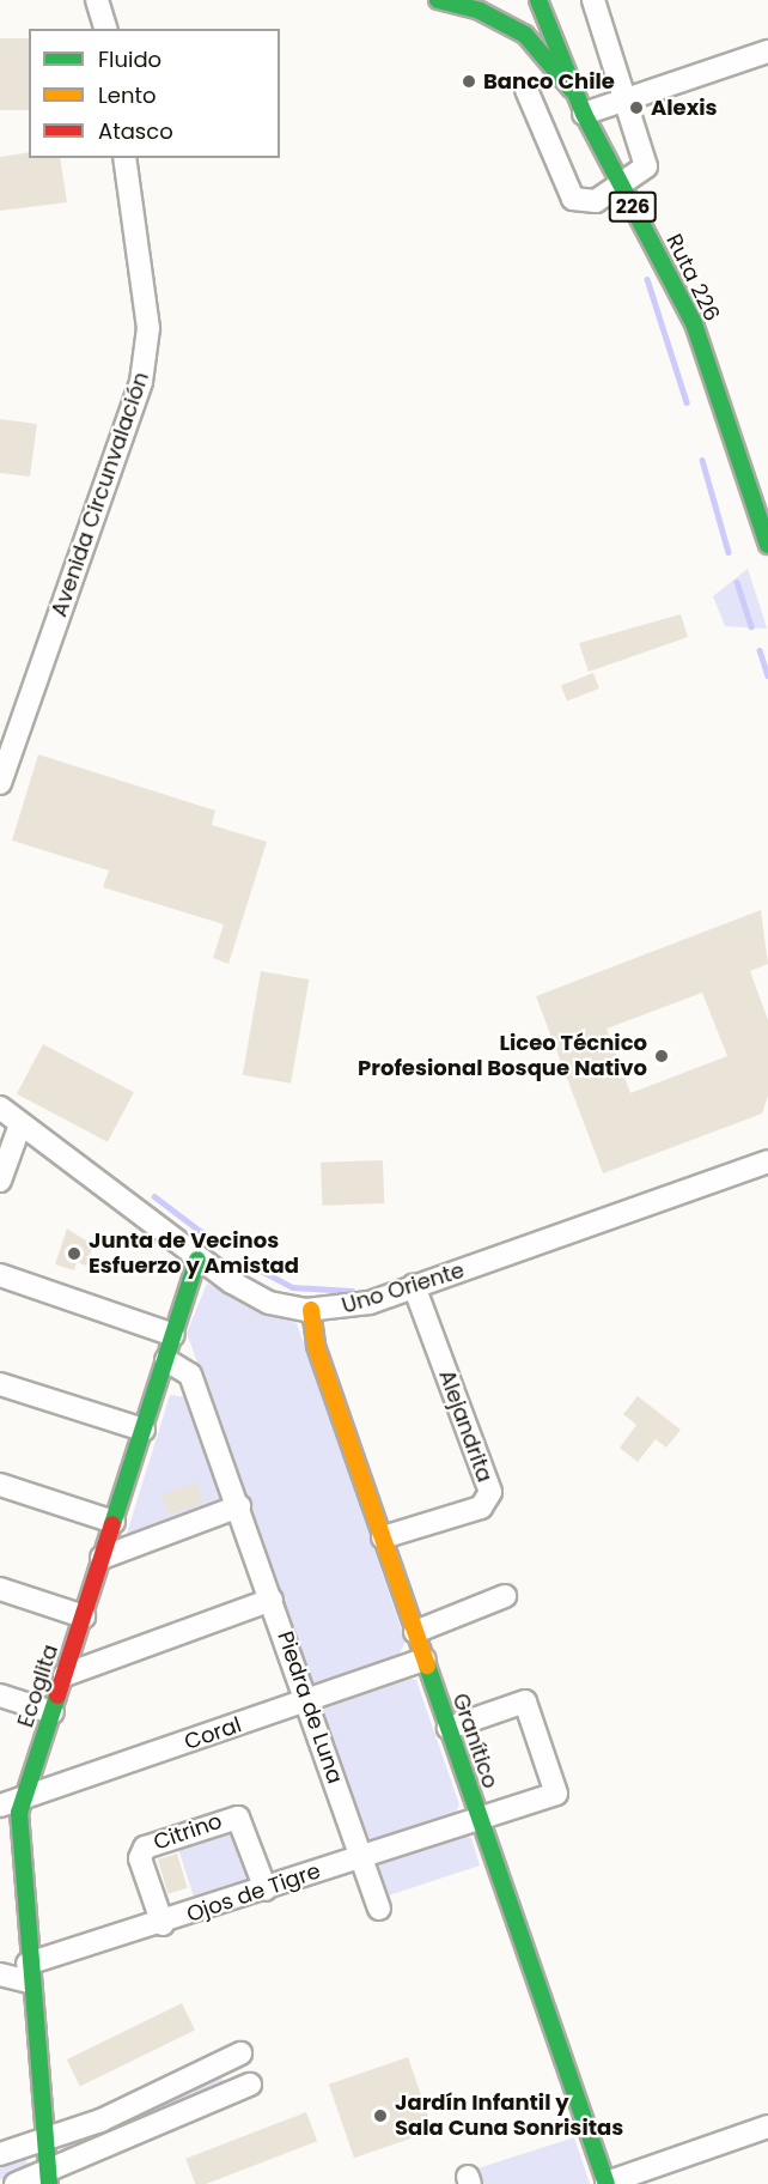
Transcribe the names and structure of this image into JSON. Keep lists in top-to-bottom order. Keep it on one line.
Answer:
{"streets":{"main road":["226","Ruta 226","Ecoglita","Granítico"],"street":["Avenida Circunvalación","Uno Oriente","Alejandrita","Piedra de Luna","Coral","Citrino","Ojos de Tigre"]},"crossings":[["Uno Oriente","Alejandrita"],["Uno Oriente","Ecoglita"],["Uno Oriente","Granítico"],["Alejandrita","Granítico"],["Ecoglita","Piedra de Luna"],["Ecoglita","Coral"],["Ecoglita","Ojos de Tigre"],["Piedra de Luna","Coral"],["Piedra de Luna","Ojos de Tigre"],["Coral","Granítico"],["Granítico","Ojos de Tigre"],["Citrino","Ojos de Tigre"]],"places":["Banco Chile","Alexis","Liceo Técnico Profesional Bosque Nativo","Junta de Vecinos Esfuerzo y Amistad","Jardín Infantil y Sala Cuna Sonrisitas"],"legend":["Fluido","Lento","Atasco"]}
